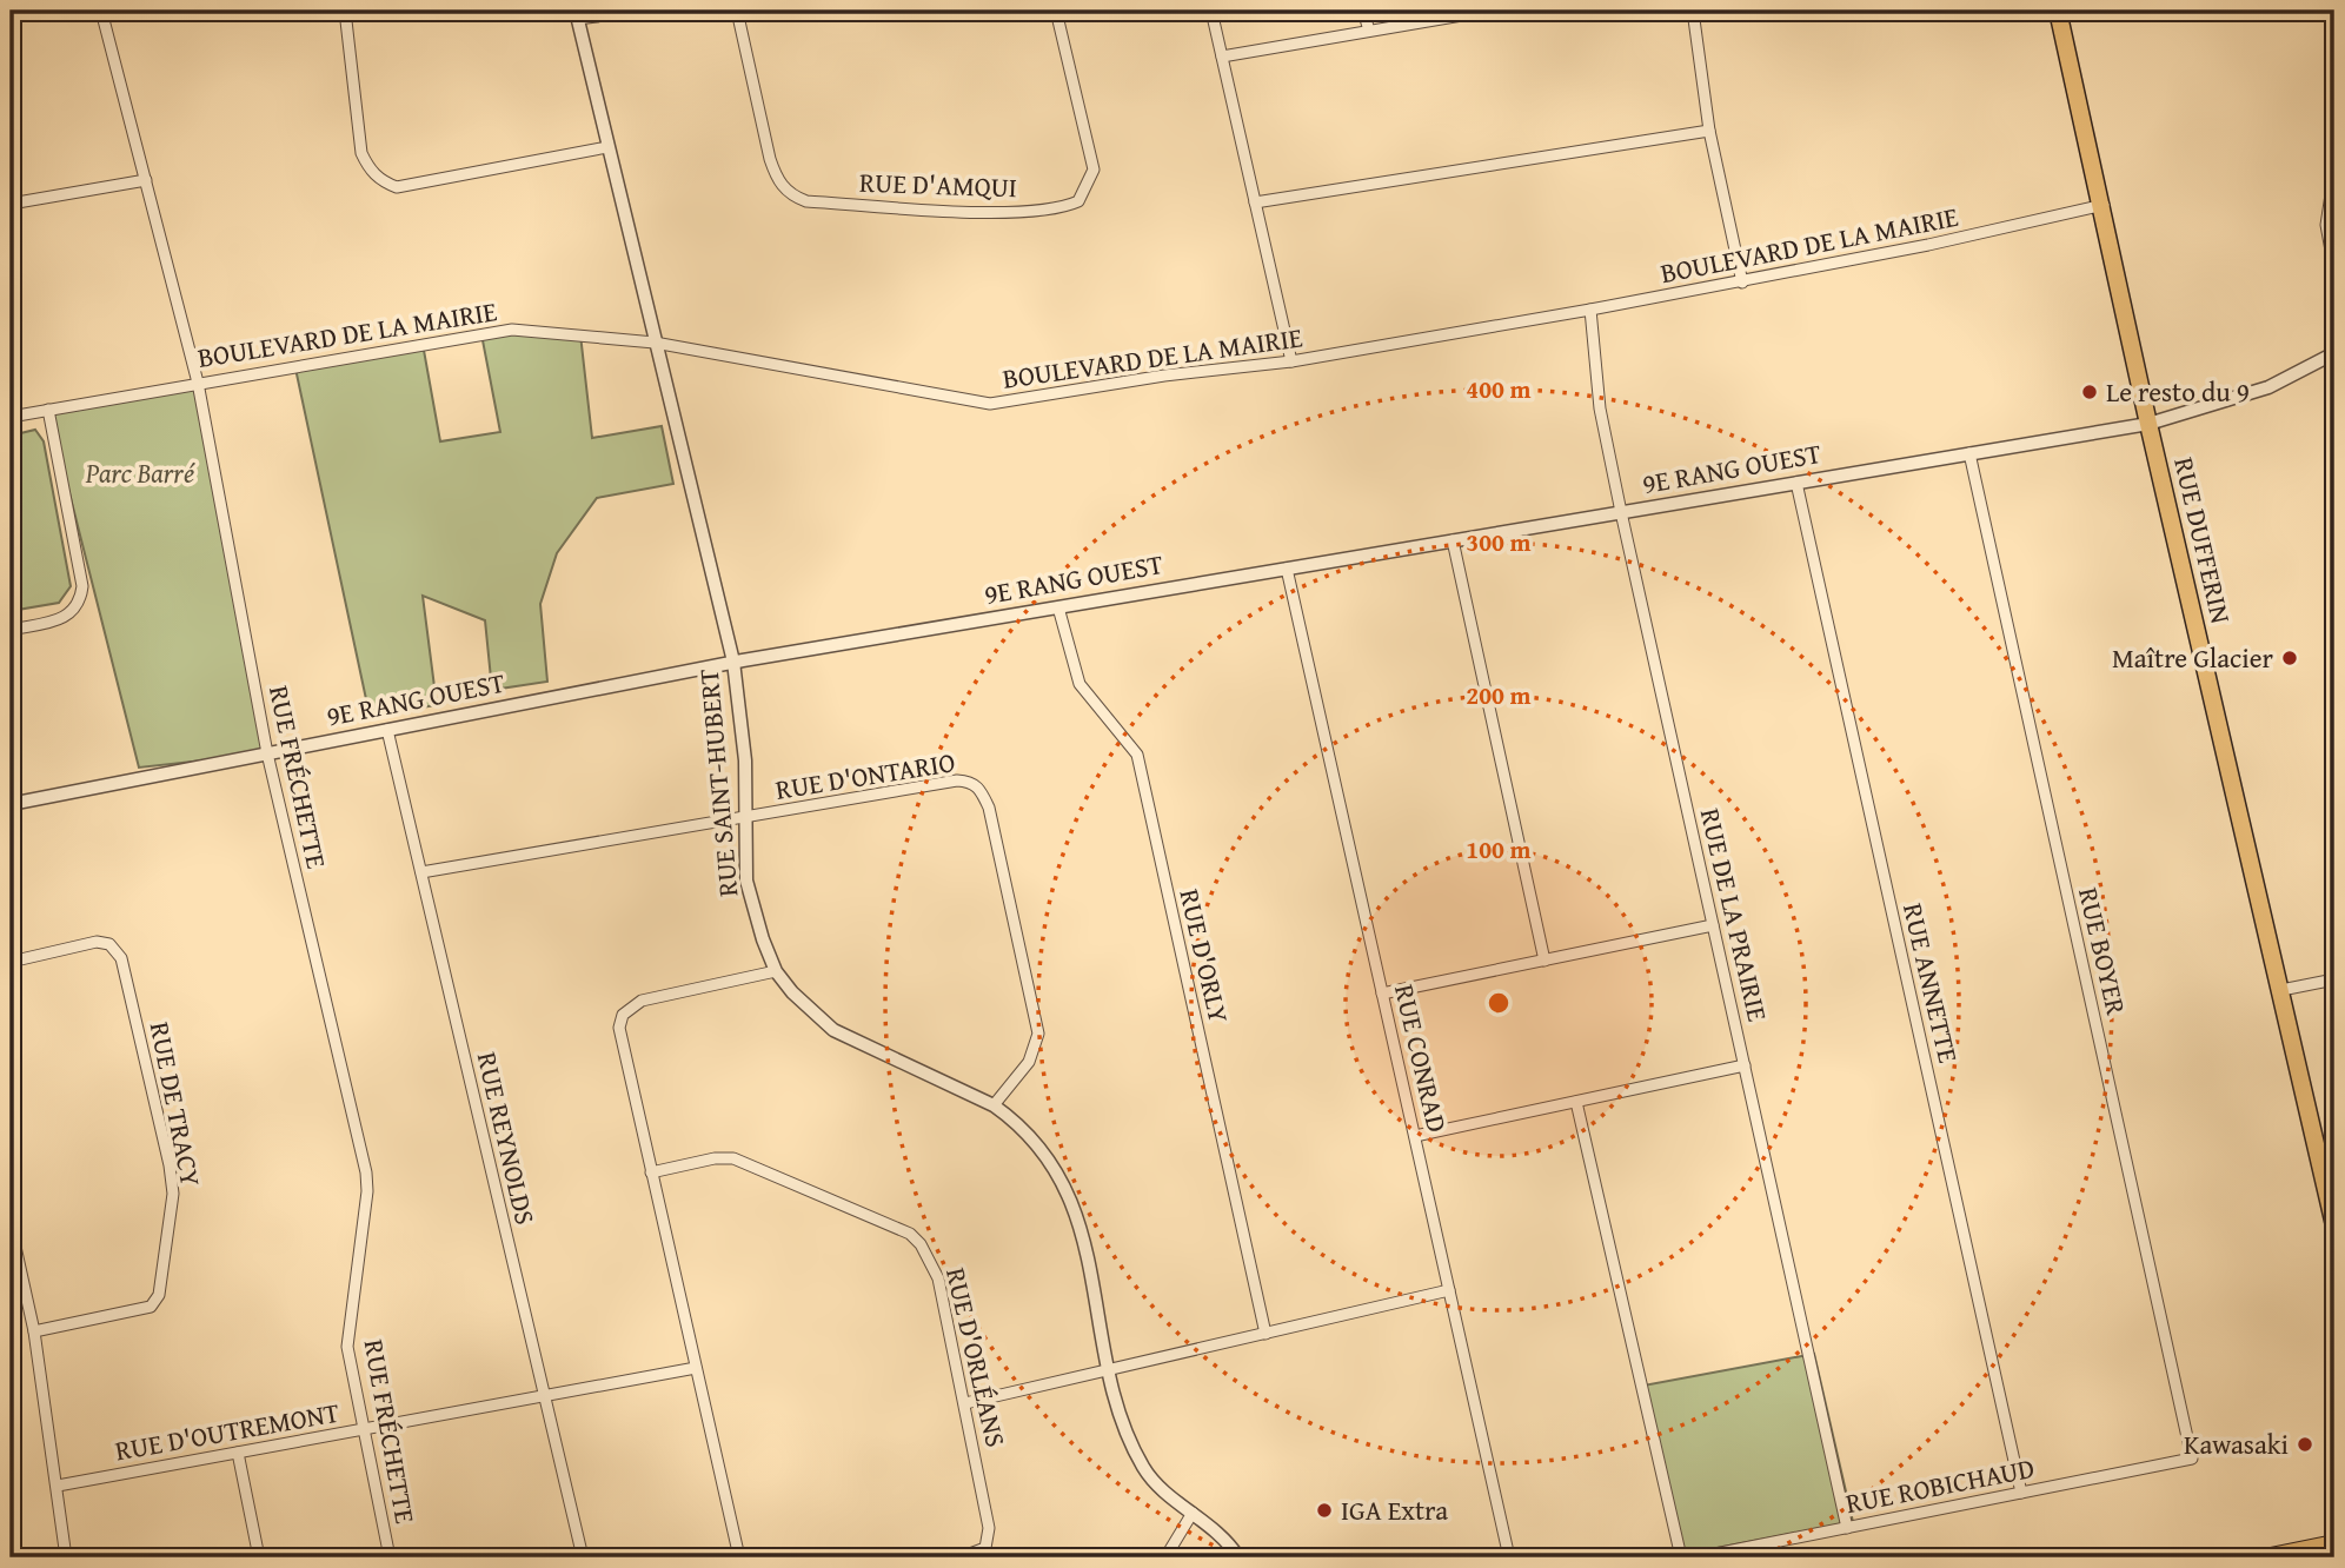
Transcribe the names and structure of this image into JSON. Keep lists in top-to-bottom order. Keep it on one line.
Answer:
{"streets":{"main road":["RUE DUFFERIN"],"street":["RUE D'AMQUI","BOULEVARD DE LA MAIRIE","9E RANG OUEST","RUE D'ONTARIO","RUE FRÉCHETTE","RUE SAINT-HUBERT","RUE DE LA PRAIRIE","RUE BOYER","RUE D'ORLY","RUE ANNETTE","RUE CONRAD","RUE DE TRACY","RUE REYNOLDS","RUE D'ORLÉANS","RUE D'OUTREMONT","RUE ROBICHAUD"]},"crossings":[["BOULEVARD DE LA MAIRIE","RUE DUFFERIN"],["BOULEVARD DE LA MAIRIE","RUE FRÉCHETTE"],["BOULEVARD DE LA MAIRIE","RUE SAINT-HUBERT"],["BOULEVARD DE LA MAIRIE","RUE DE LA PRAIRIE"],["9E RANG OUEST","RUE DUFFERIN"],["9E RANG OUEST","RUE FRÉCHETTE"],["9E RANG OUEST","RUE SAINT-HUBERT"],["9E RANG OUEST","RUE DE LA PRAIRIE"],["9E RANG OUEST","RUE BOYER"],["9E RANG OUEST","RUE D'ORLY"],["9E RANG OUEST","RUE ANNETTE"],["9E RANG OUEST","RUE CONRAD"],["9E RANG OUEST","RUE REYNOLDS"],["RUE D'ONTARIO","RUE SAINT-HUBERT"],["RUE D'ONTARIO","RUE REYNOLDS"],["RUE FRÉCHETTE","RUE D'OUTREMONT"],["RUE DE LA PRAIRIE","RUE ROBICHAUD"],["RUE BOYER","RUE ROBICHAUD"],["RUE ANNETTE","RUE ROBICHAUD"],["RUE REYNOLDS","RUE D'OUTREMONT"]],"parks":["Parc Barré"],"places":["Le resto du 9","Maître Glacier","Kawasaki","IGA Extra"],"rings":["400 m","300 m","200 m","100 m"]}
